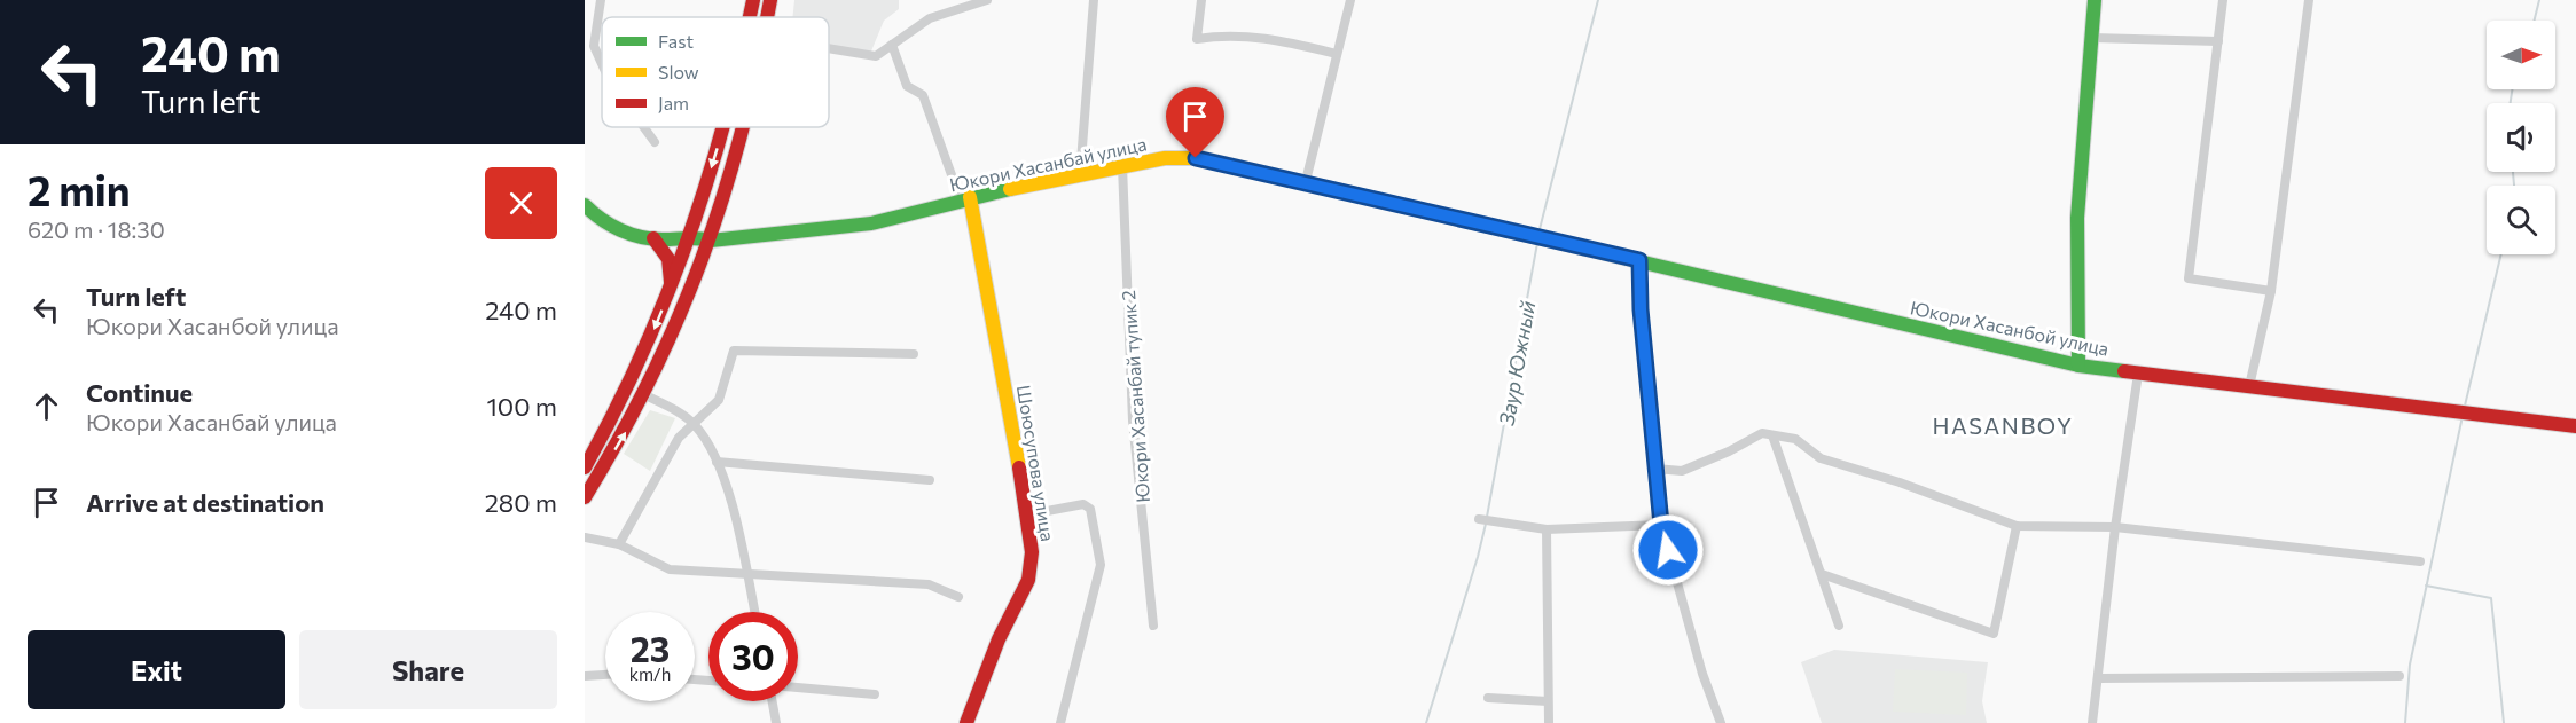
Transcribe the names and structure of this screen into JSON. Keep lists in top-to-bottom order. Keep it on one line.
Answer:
{"streets":{"main road":["Юкори Хасанбай улица","Юкори Хасанбой улица","Шоюсупова улица"],"street":["Юкори Хасанбай тупик 2"]},"crossings":[["Юкори Хасанбай улица","Юкори Хасанбой улица"],["Юкори Хасанбай улица","Юкори Хасанбай тупик 2"],["Юкори Хасанбай улица","Шоюсупова улица"]],"districts":["HASANBOY"],"water":["Заур Южный"],"legend":["Fast","Slow","Jam"],"north":"right","page":{"turn":["240 m","Turn left"],"heading":["2 min","620 m · 18:30"],"list":[{"name":"Turn left","note":"Юкори Хасанбой улица","value":"240 m"},{"name":"Continue","note":"Юкори Хасанбай улица","value":"100 m"},{"name":"Arrive at destination","value":"280 m"}],"speed":"23 km/h","limit":"30","buttons":["Exit","Share"]}}
